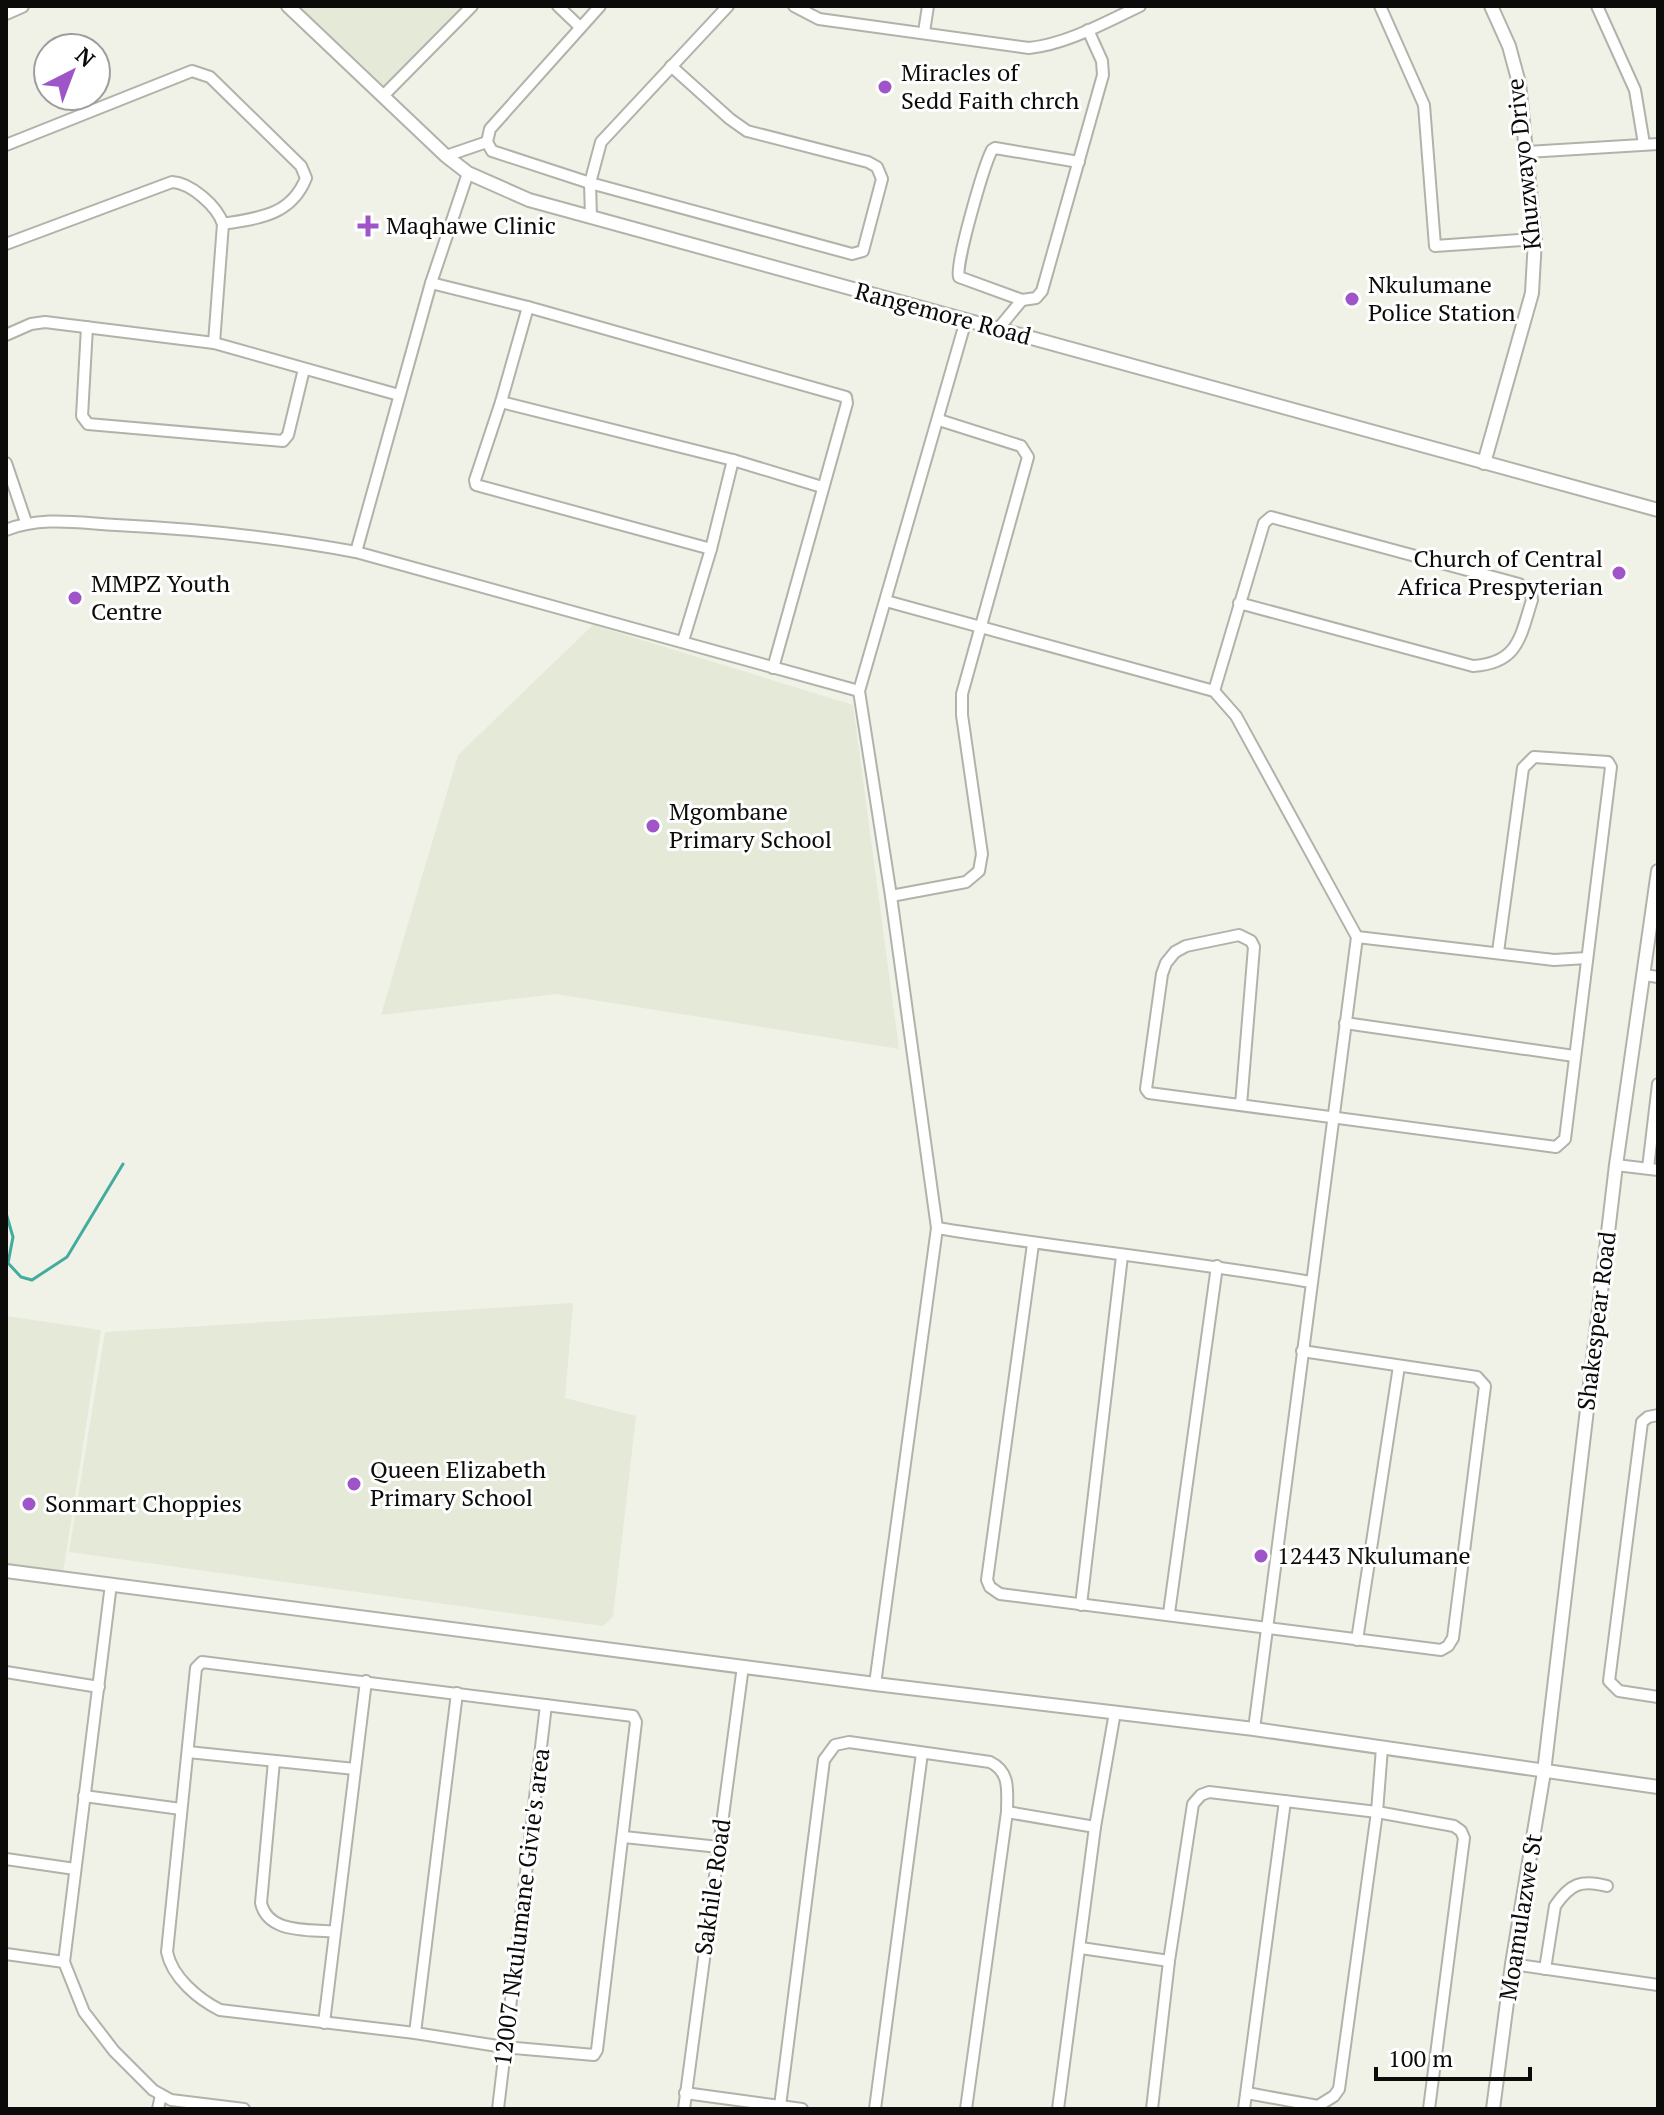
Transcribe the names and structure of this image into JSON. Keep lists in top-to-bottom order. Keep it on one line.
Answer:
{"streets":{"street":["Khuzwayo Drive","Rangemore Road","Shakespear Road","Sakhile Road","12007 Nkulumane Givie's area","Moamulazwe St"]},"crossings":[["Khuzwayo Drive","Rangemore Road"],["Shakespear Road","Moamulazwe St"]],"places":{"other":["Miracles of Sedd Faith chrch","Nkulumane Police Station","Church of Central Africa Prespyterian","MMPZ Youth Centre","Mgombane Primary School","Queen Elizabeth Primary School","Sonmart Choppies","12443 Nkulumane"],"health":["Maqhawe Clinic"]},"scale_bar":"100 m","north":"top right"}
